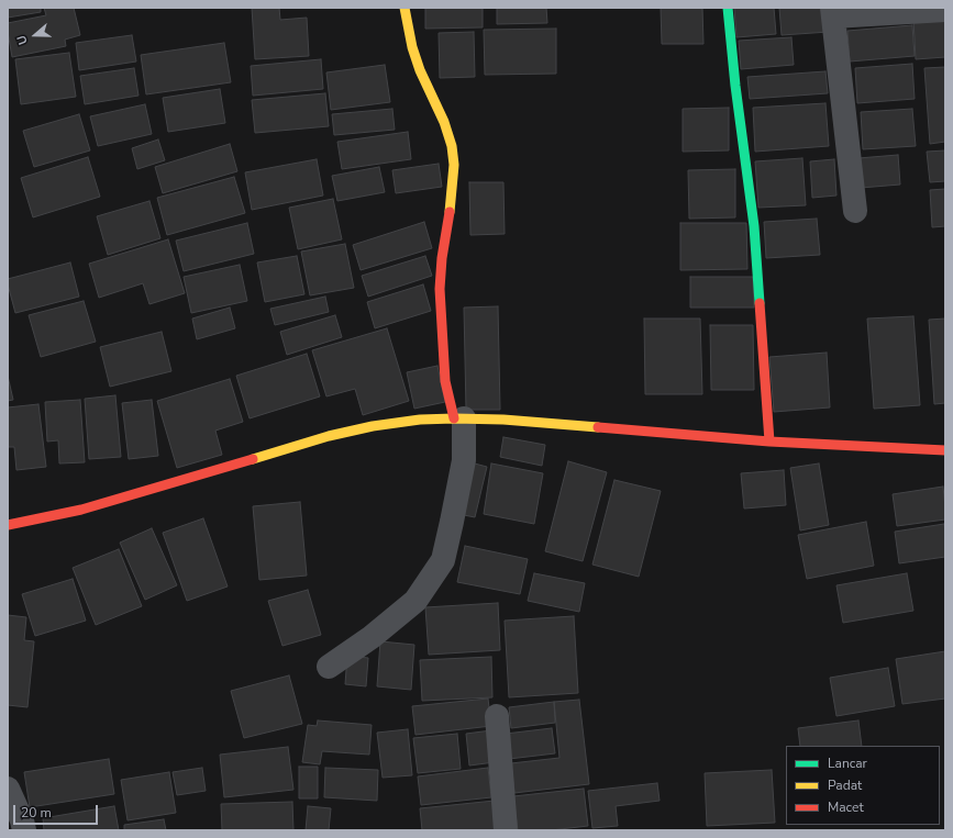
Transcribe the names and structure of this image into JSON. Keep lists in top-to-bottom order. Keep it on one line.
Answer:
{"legend":["Lancar","Padat","Macet"],"scale_bar":"20 m","north":"left"}
